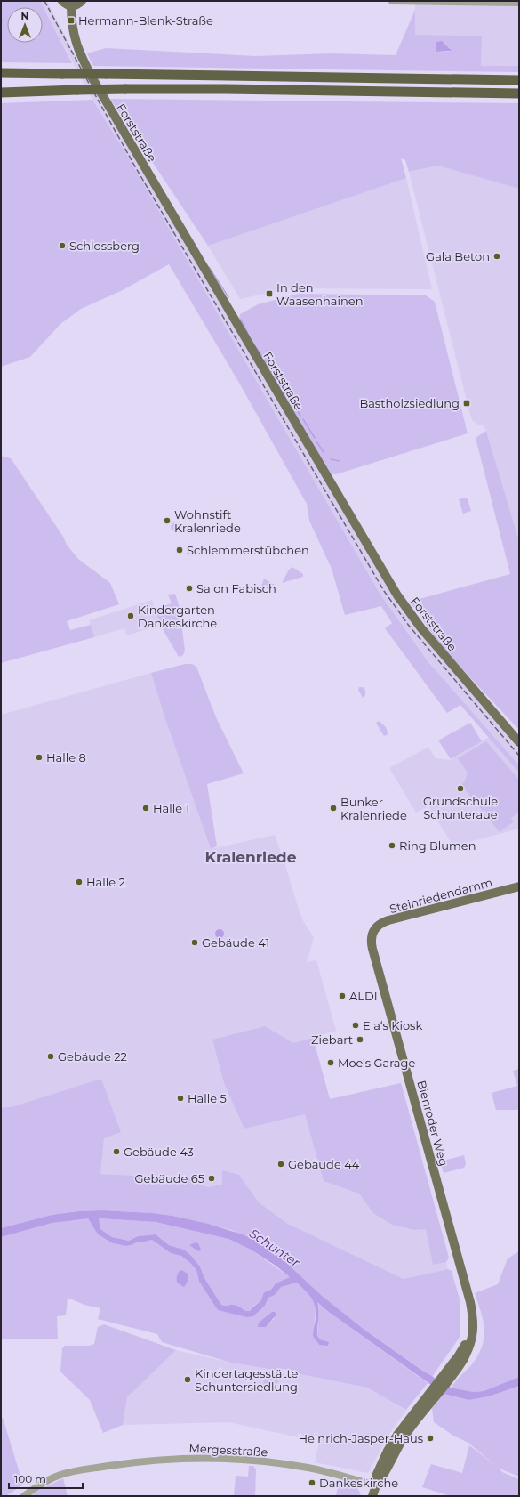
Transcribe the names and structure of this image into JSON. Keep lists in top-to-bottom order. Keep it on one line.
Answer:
{"streets":{"main road":["Forststraße","Steinriedendamm","Bienroder Weg"],"street":["Mergesstraße"]},"crossings":[["Steinriedendamm","Bienroder Weg"],["Bienroder Weg","Mergesstraße"]],"districts":["Kralenriede"],"water":["Schunter"],"places":{"transit":["Hermann-Blenk-Straße","In den Waasenhainen","Bastholzsiedlung"],"other":["Schlossberg","Gala Beton","Wohnstift Kralenriede","Schlemmerstübchen","Salon Fabisch","Kindergarten Dankeskirche","Halle 8","Grundschule Schunteraue","Halle 1","Bunker Kralenriede","Ring Blumen","Halle 2","Gebäude 41","ALDI","Ela‘s Kiosk","Ziebart","Gebäude 22","Moe's Garage","Halle 5","Gebäude 43","Gebäude 44","Gebäude 65","Kindertagesstätte Schuntersiedlung","Heinrich-Jasper-Haus","Dankeskirche"]},"scale_bar":"100 m","north":"top"}
